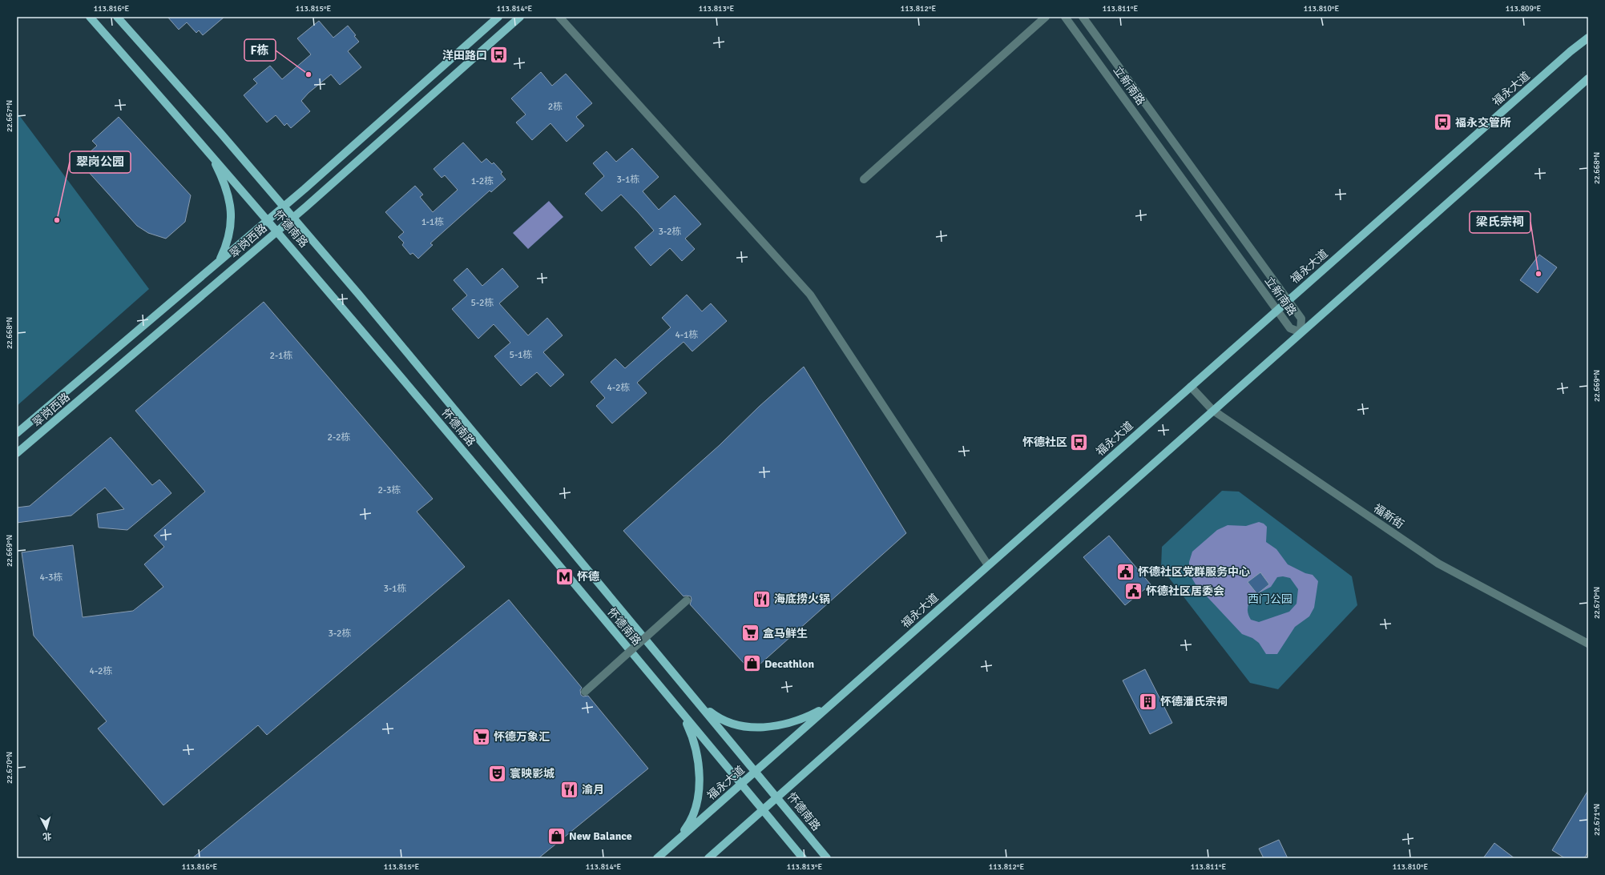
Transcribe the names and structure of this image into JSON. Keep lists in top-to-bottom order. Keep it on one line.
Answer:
{"streets":{"main road":["福永大道","怀德南路","翠岗西路"],"street":["立新南路","福新街"]},"crossings":[["立新南路","福永大道"],["福永大道","怀德南路"],["福永大道","福新街"],["怀德南路","翠岗西路"]],"parks":["西门公园"],"places":{"bus stop":["洋田路口","福永交管所","怀德社区"],"other":["F栋","翠岗公园","梁氏宗祠"],"public building":["怀德社区党群服务中心","怀德社区居委会"],"metro station":["怀德"],"restaurant":["海底捞火锅","渝月"],"supermarket":["盒马鲜生","怀德万象汇"],"shop":["Decathlon","New Balance"],"building":["怀德潘氏宗祠"],"theatre":["寰映影城"]},"house_numbers":["2栋","3-1栋","1-2栋","1-1栋","3-2栋","5-2栋","4-1栋","5-1栋","2-1栋","4-2栋","2-2栋","2-3栋","4-3栋","3-1栋","3-2栋","4-2栋"],"north":"bottom","coordinates":["113.816°E","113.815°E","113.814°E","113.813°E","113.812°E","113.811°E","113.810°E","113.809°E","22.667°N","22.668°N","22.669°N","22.670°N","22.671°N"]}
